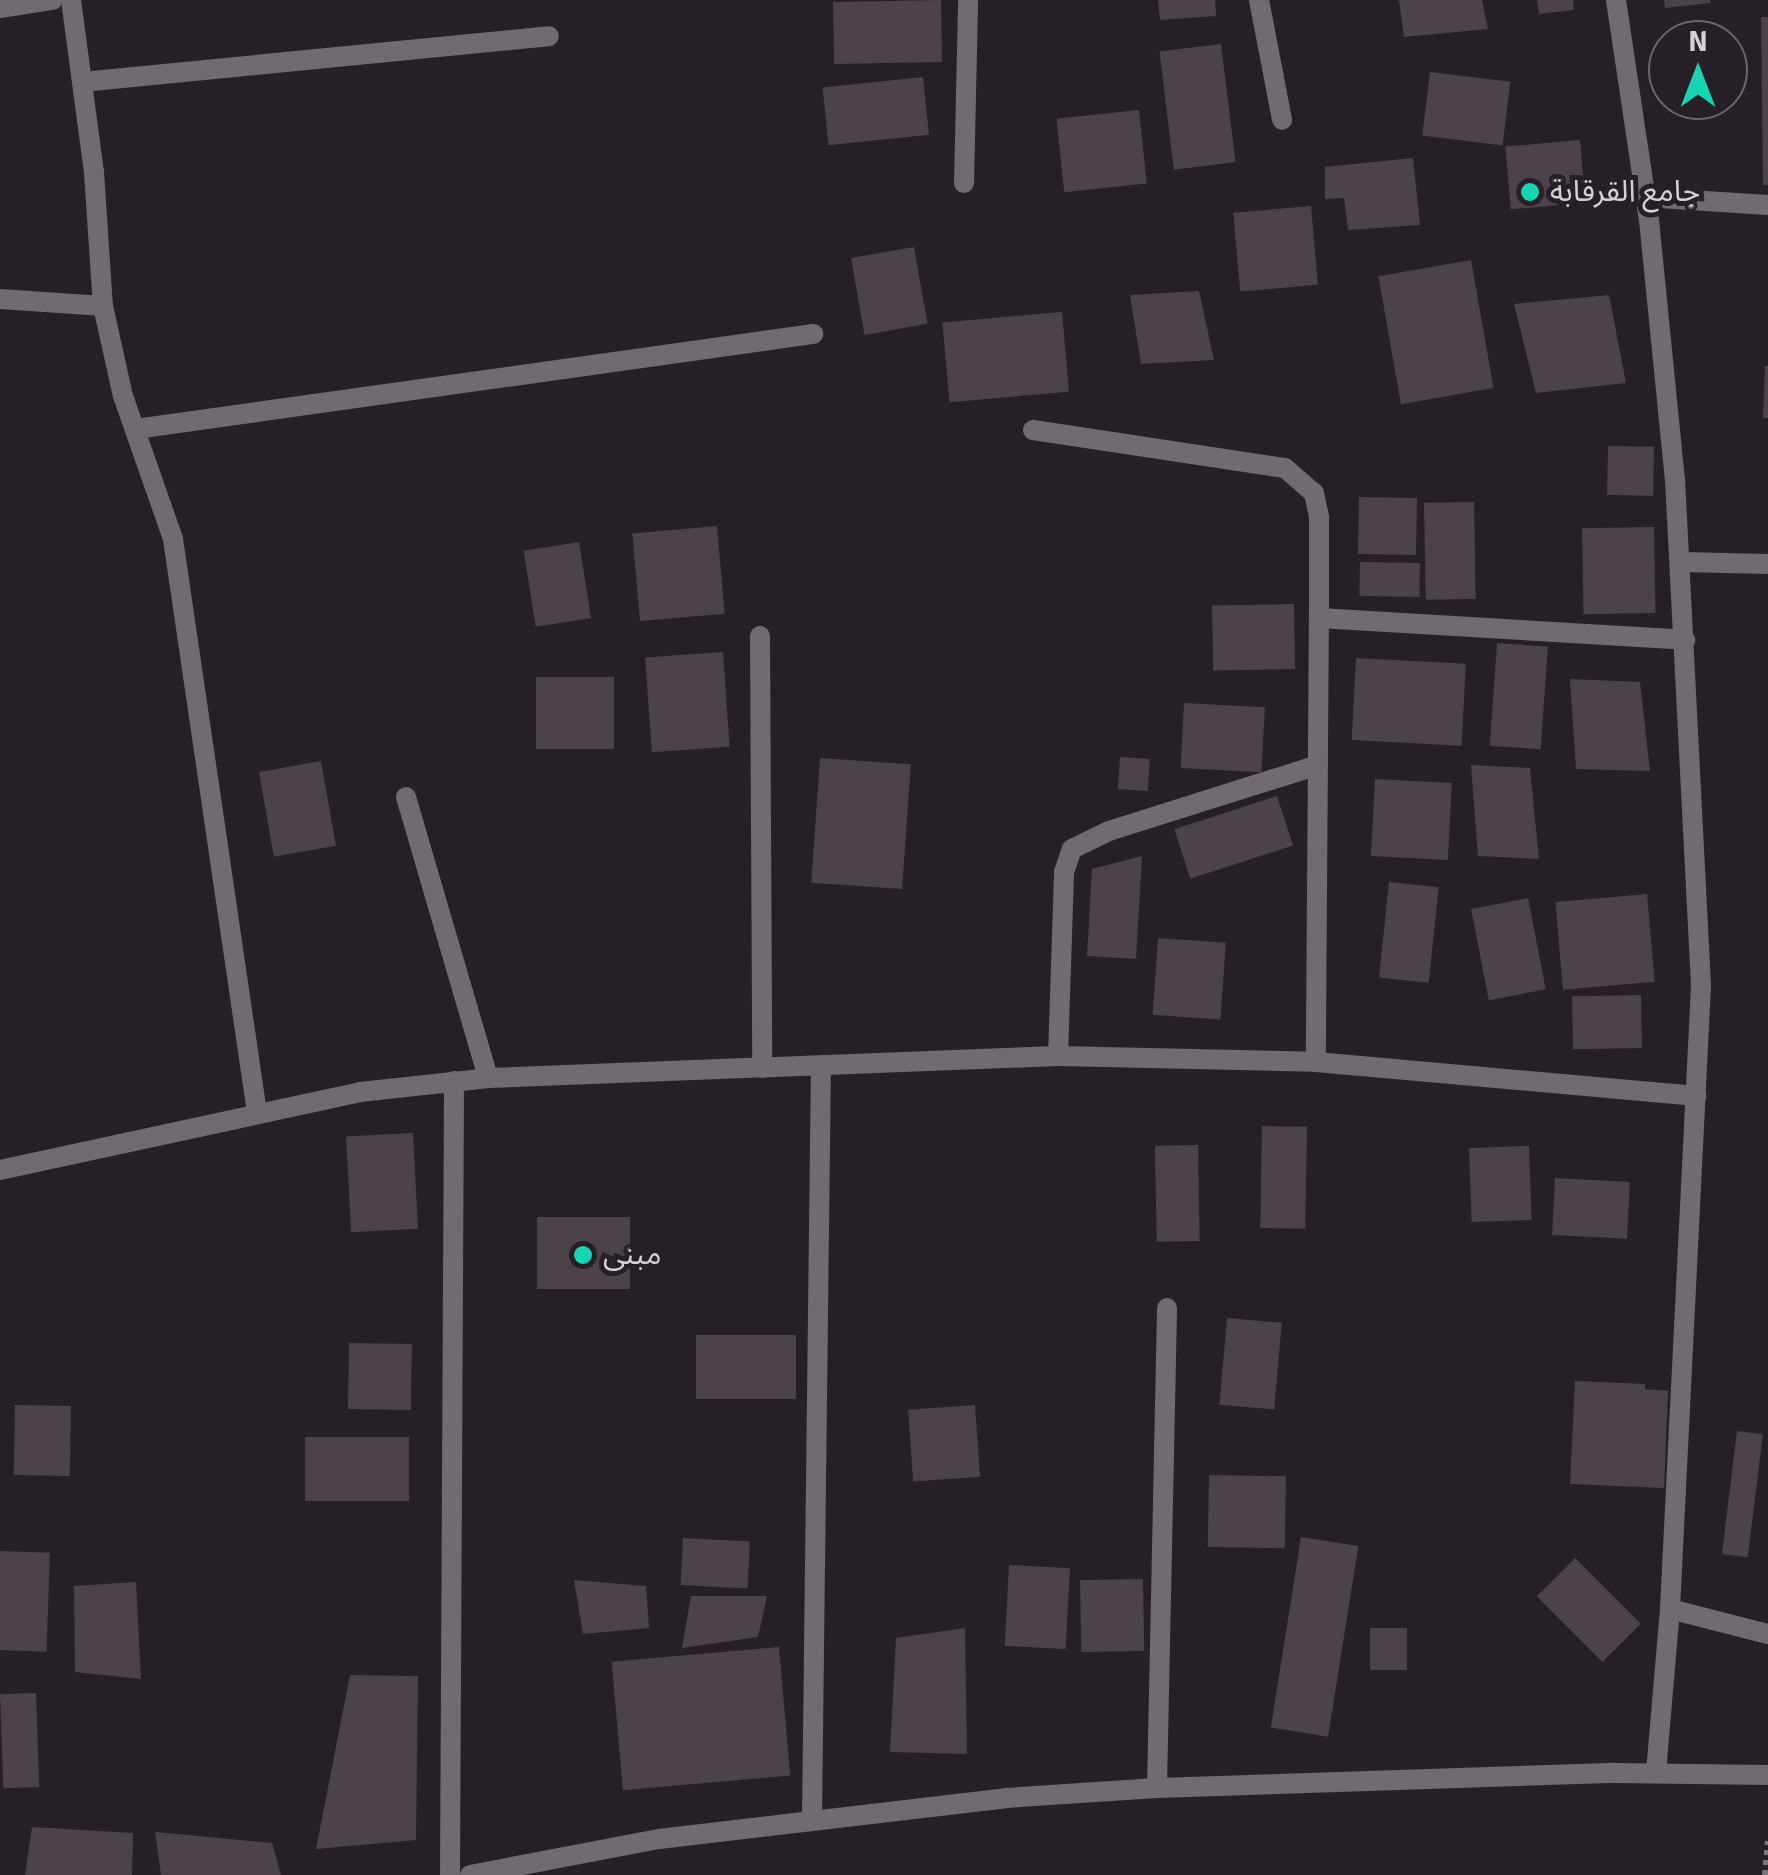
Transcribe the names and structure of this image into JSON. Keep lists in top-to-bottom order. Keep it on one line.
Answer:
{"places":["جامع القرقابة","مبنى"],"north":"top"}
